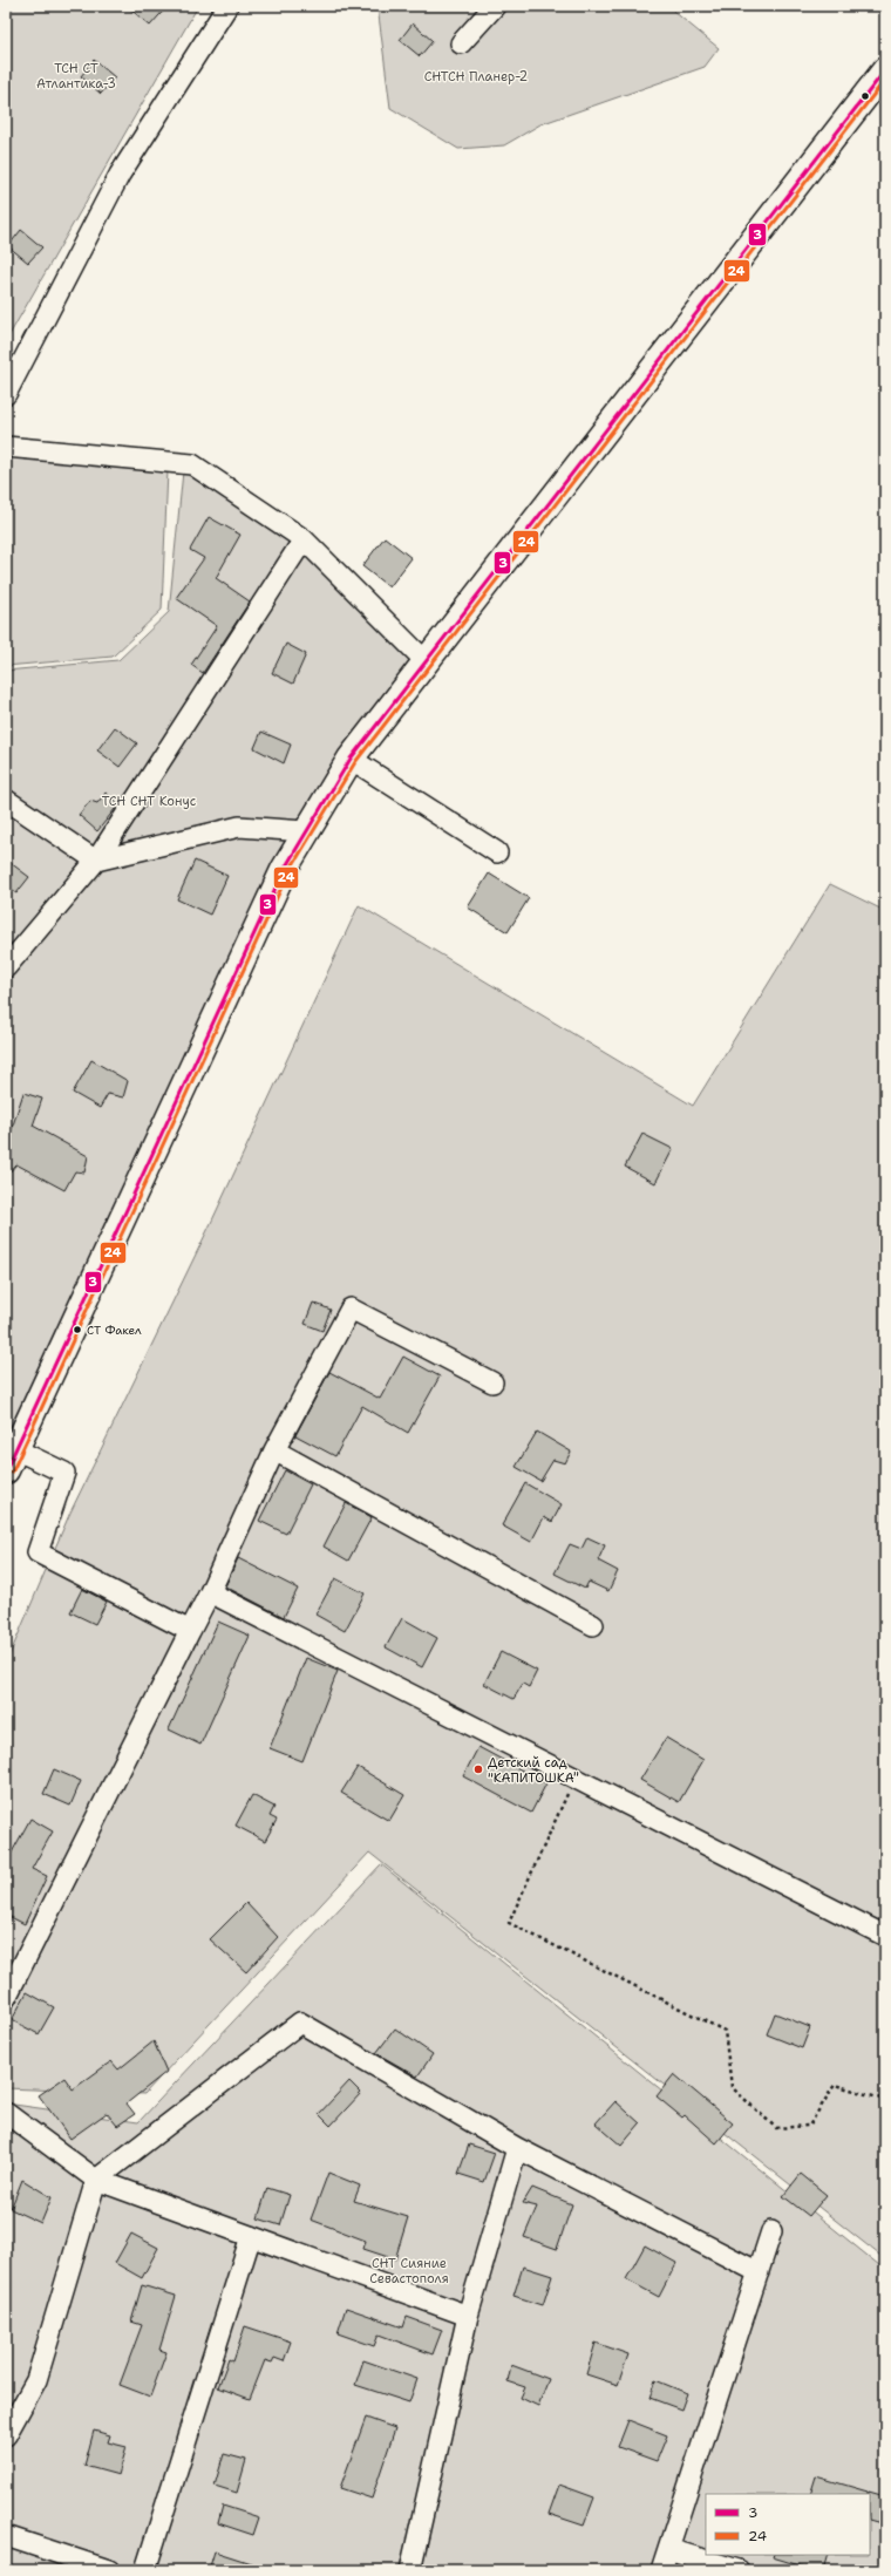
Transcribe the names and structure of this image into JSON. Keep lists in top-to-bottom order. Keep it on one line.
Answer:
{"parks":["ТСН СТ Атлантика-3","СНТСН Планер-2","ТСН СНТ Конус","СНТ Сияние Севастополя"],"places":["СТ Факел","Детский сад \"КАПИТОШКА\""],"lines":["transit line 3","transit line 24"],"legend":["3","24"]}
